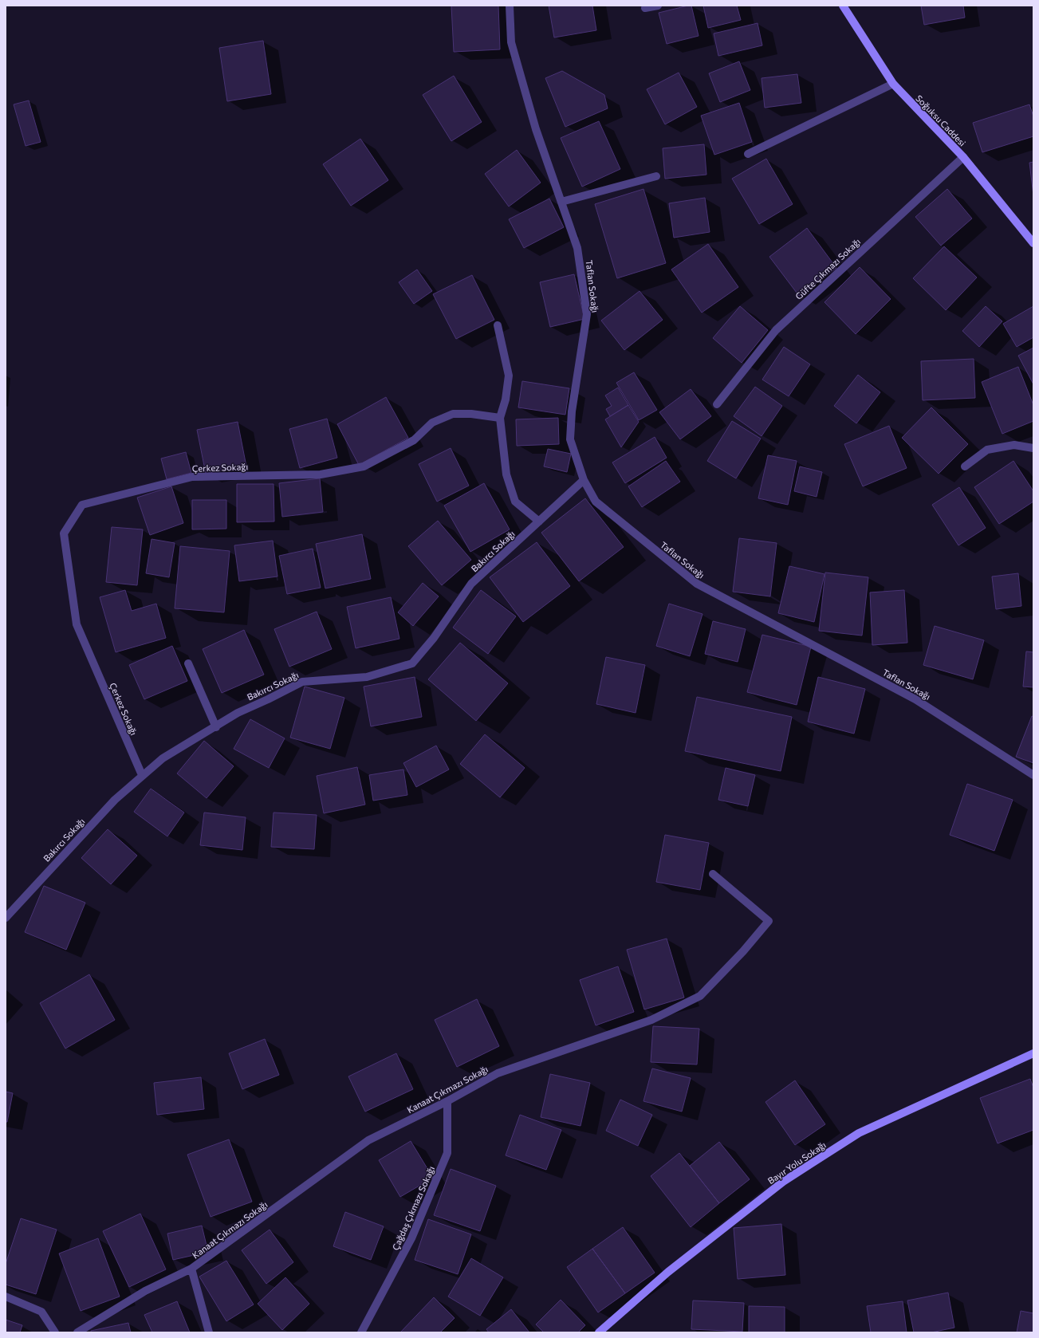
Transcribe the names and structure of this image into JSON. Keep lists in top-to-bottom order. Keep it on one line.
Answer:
{"streets":{"street":["Soğuksu Caddesi","Güfte Çıkmazı Sokağı","Taflan Sokağı","Çerkez Sokağı","Bakırcı Sokağı","Kanaat Çıkmazı Sokağı","Bayır Yolu Sokağı","Çağdaş Çıkmazı Sokağı"]},"crossings":[["Soğuksu Caddesi","Güfte Çıkmazı Sokağı"],["Taflan Sokağı","Bakırcı Sokağı"],["Çerkez Sokağı","Bakırcı Sokağı"],["Kanaat Çıkmazı Sokağı","Çağdaş Çıkmazı Sokağı"]]}
